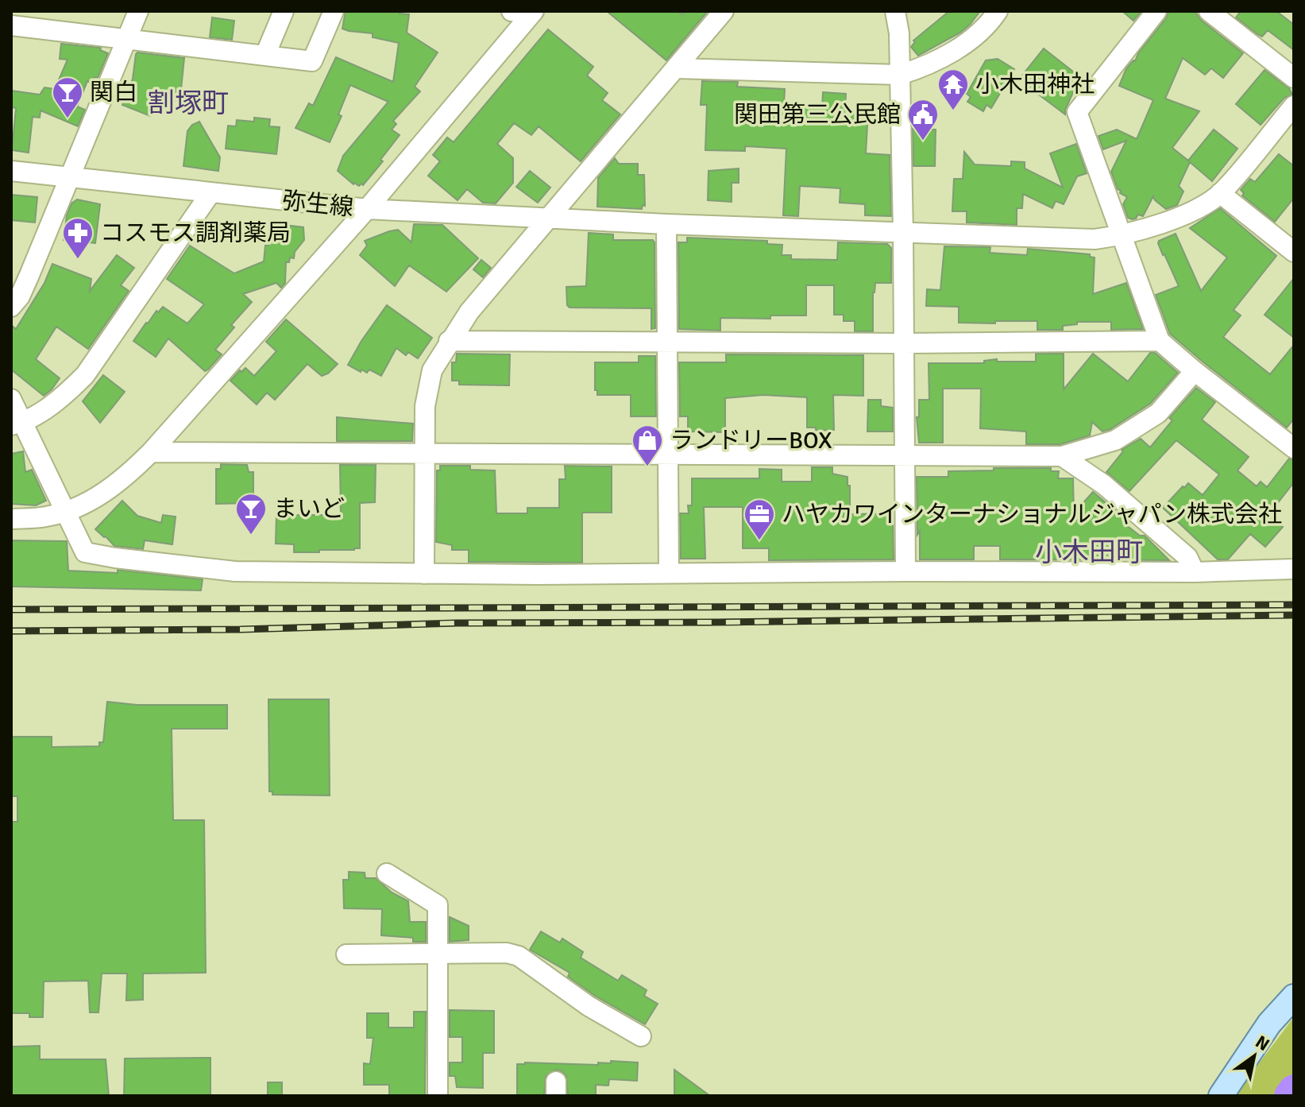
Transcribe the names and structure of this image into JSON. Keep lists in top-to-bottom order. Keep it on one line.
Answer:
{"streets":{"street":["弥生線"]},"districts":["割塚町","小木田町"],"places":{"temple":["小木田神社"],"bar":["関白","まいど"],"public building":["関田第三公民館"],"pharmacy":["コスモス調剤薬局"],"shop":["ランドリーBOX"],"office":["ハヤカワインターナショナルジャパン株式会社"]},"north":"top right"}
